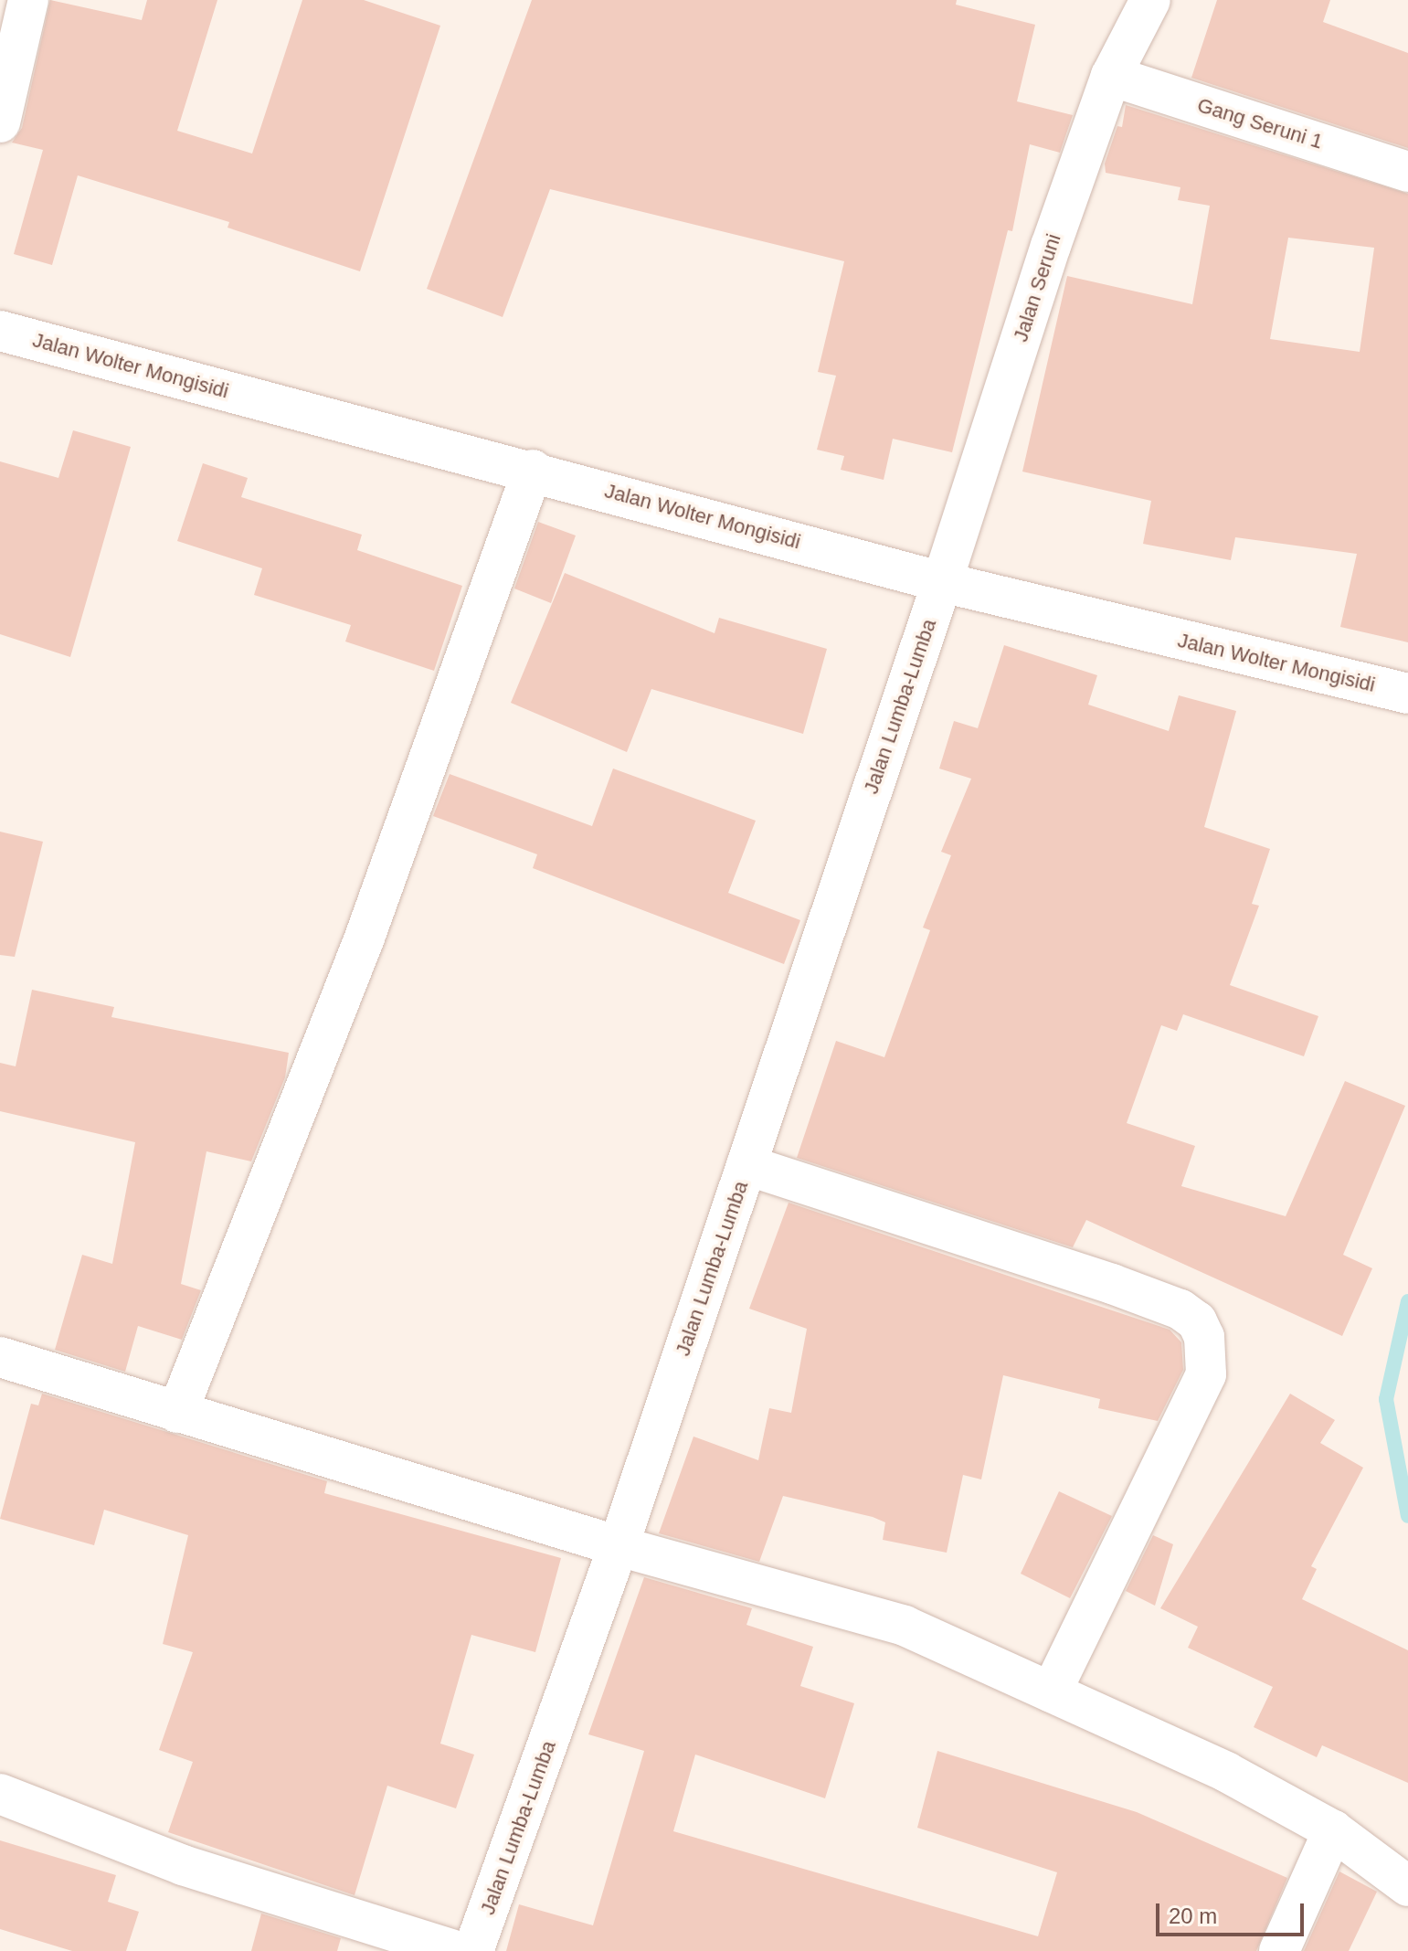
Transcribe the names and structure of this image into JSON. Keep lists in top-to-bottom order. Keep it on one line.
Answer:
{"streets":{"street":["Gang Seruni 1","Jalan Seruni","Jalan Wolter Mongisidi","Jalan Lumba-Lumba"]},"crossings":[["Gang Seruni 1","Jalan Seruni"],["Jalan Seruni","Jalan Wolter Mongisidi"],["Jalan Seruni","Jalan Lumba-Lumba"],["Jalan Wolter Mongisidi","Jalan Lumba-Lumba"]],"scale_bar":"20 m"}
